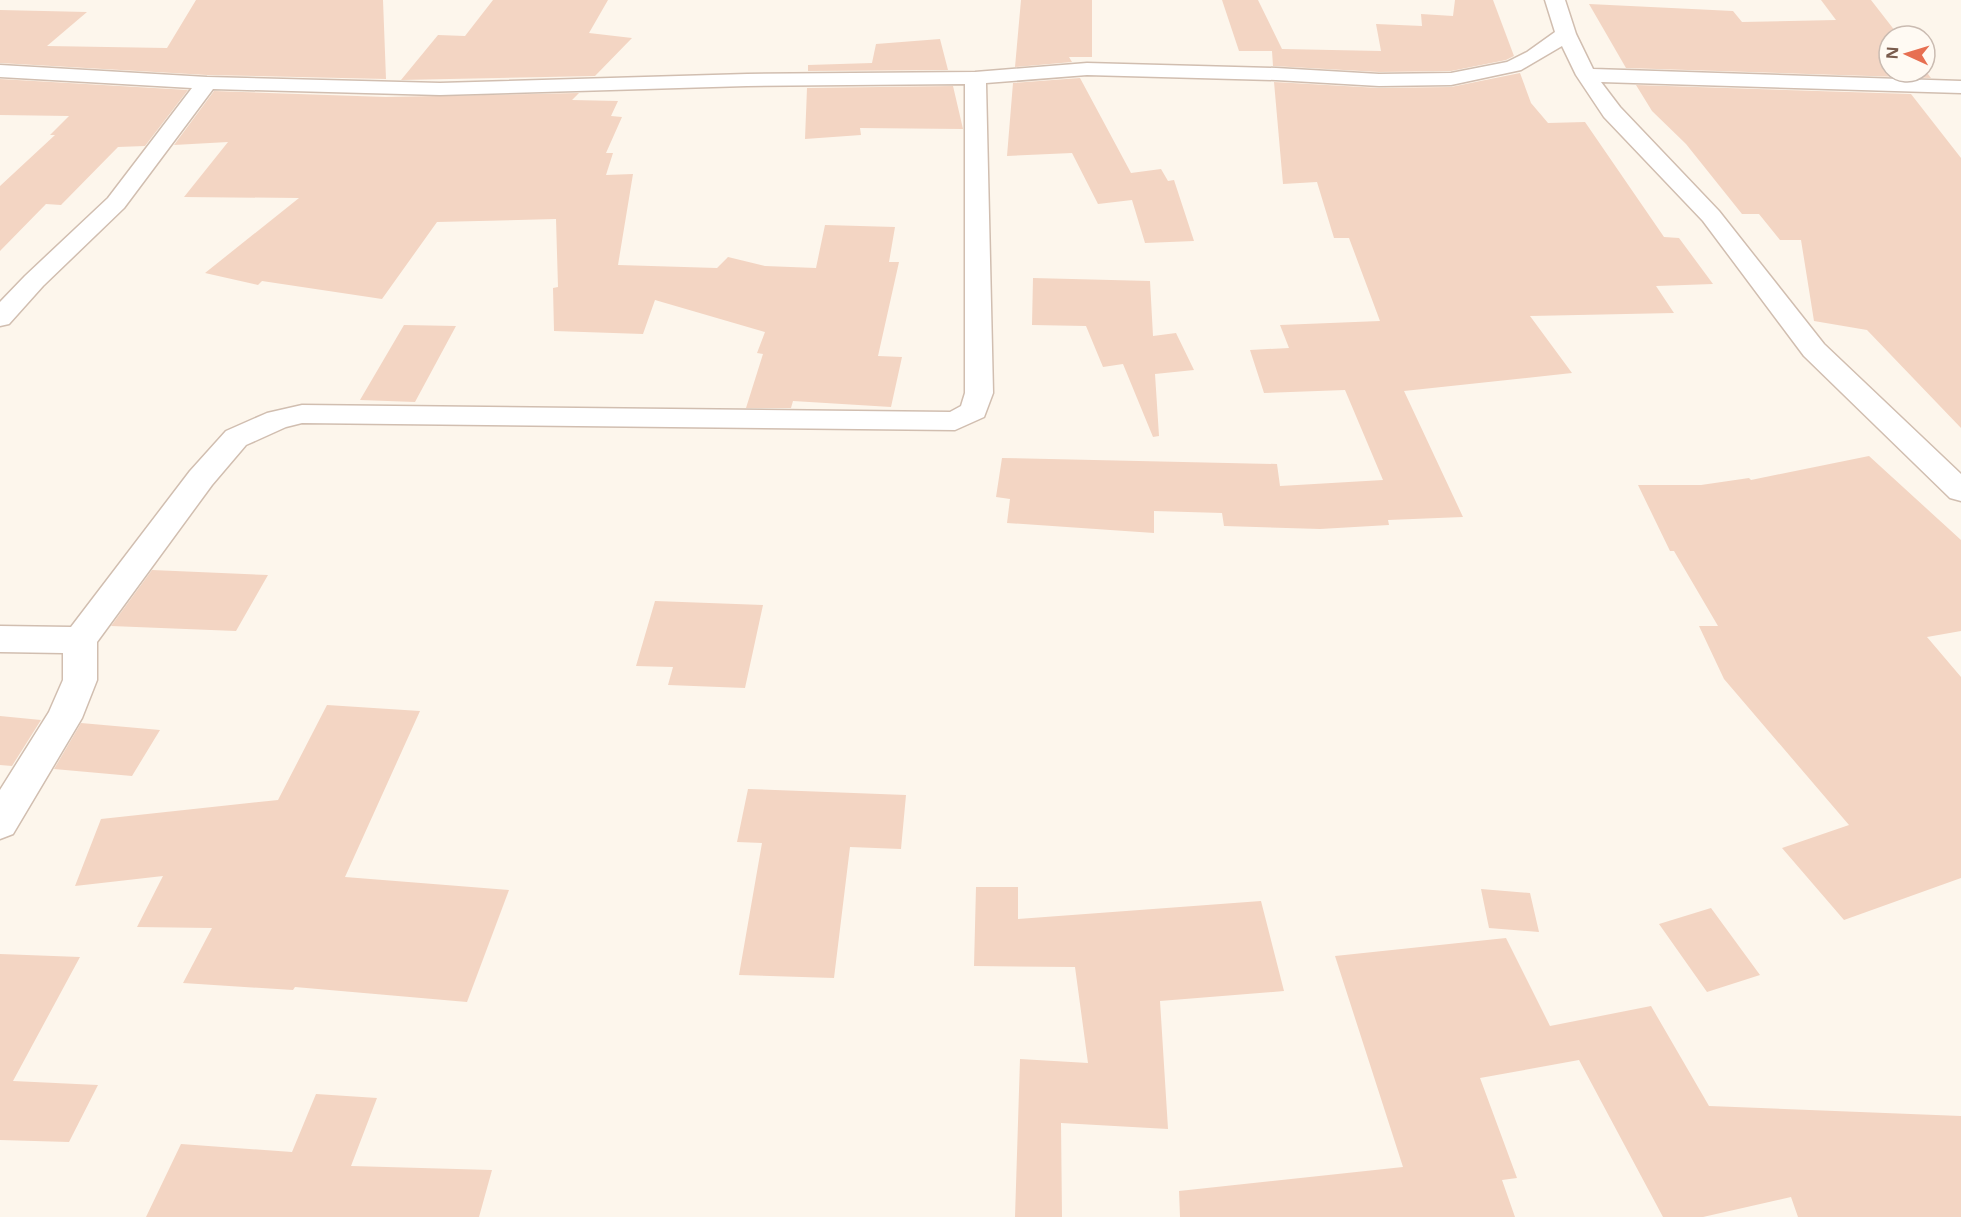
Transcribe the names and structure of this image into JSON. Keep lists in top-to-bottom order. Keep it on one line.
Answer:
{"north":"left"}
